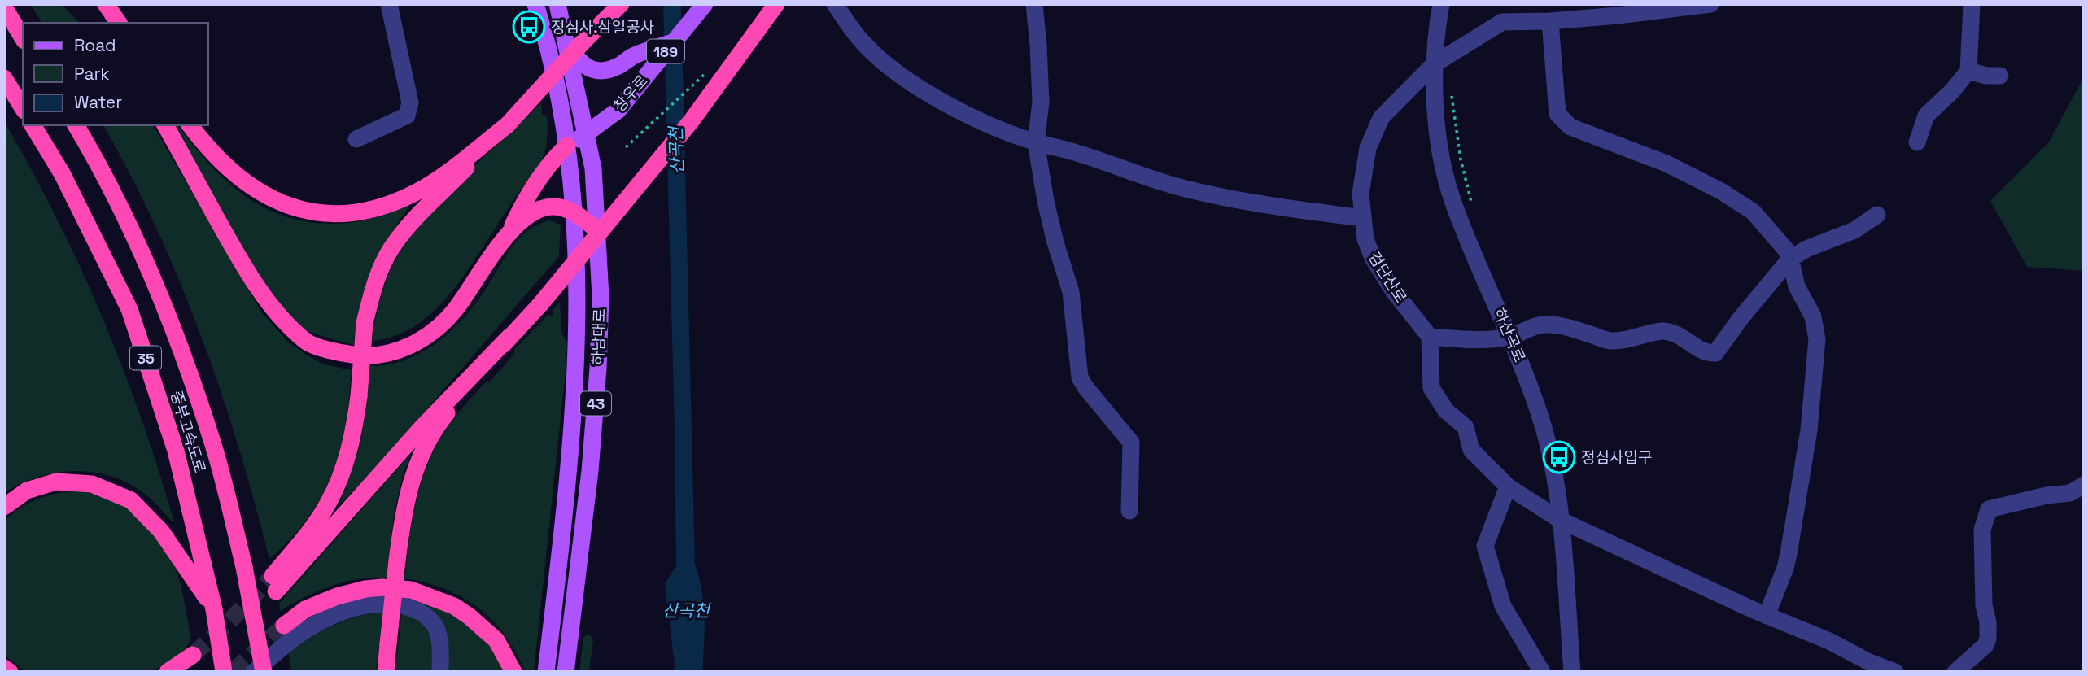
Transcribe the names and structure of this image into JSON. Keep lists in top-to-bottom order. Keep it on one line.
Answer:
{"streets":{"highway":["35","중부고속도로"],"main road":["189","창우로","하남대로","43"],"street":["검단산로","하산곡로"]},"crossings":[["창우로","하남대로"],["검단산로","하산곡로"]],"water":["산곡천"],"places":{"bus stop":["정심사.삼일공사","정심사입구"]},"legend":["Road","Park","Water"]}
